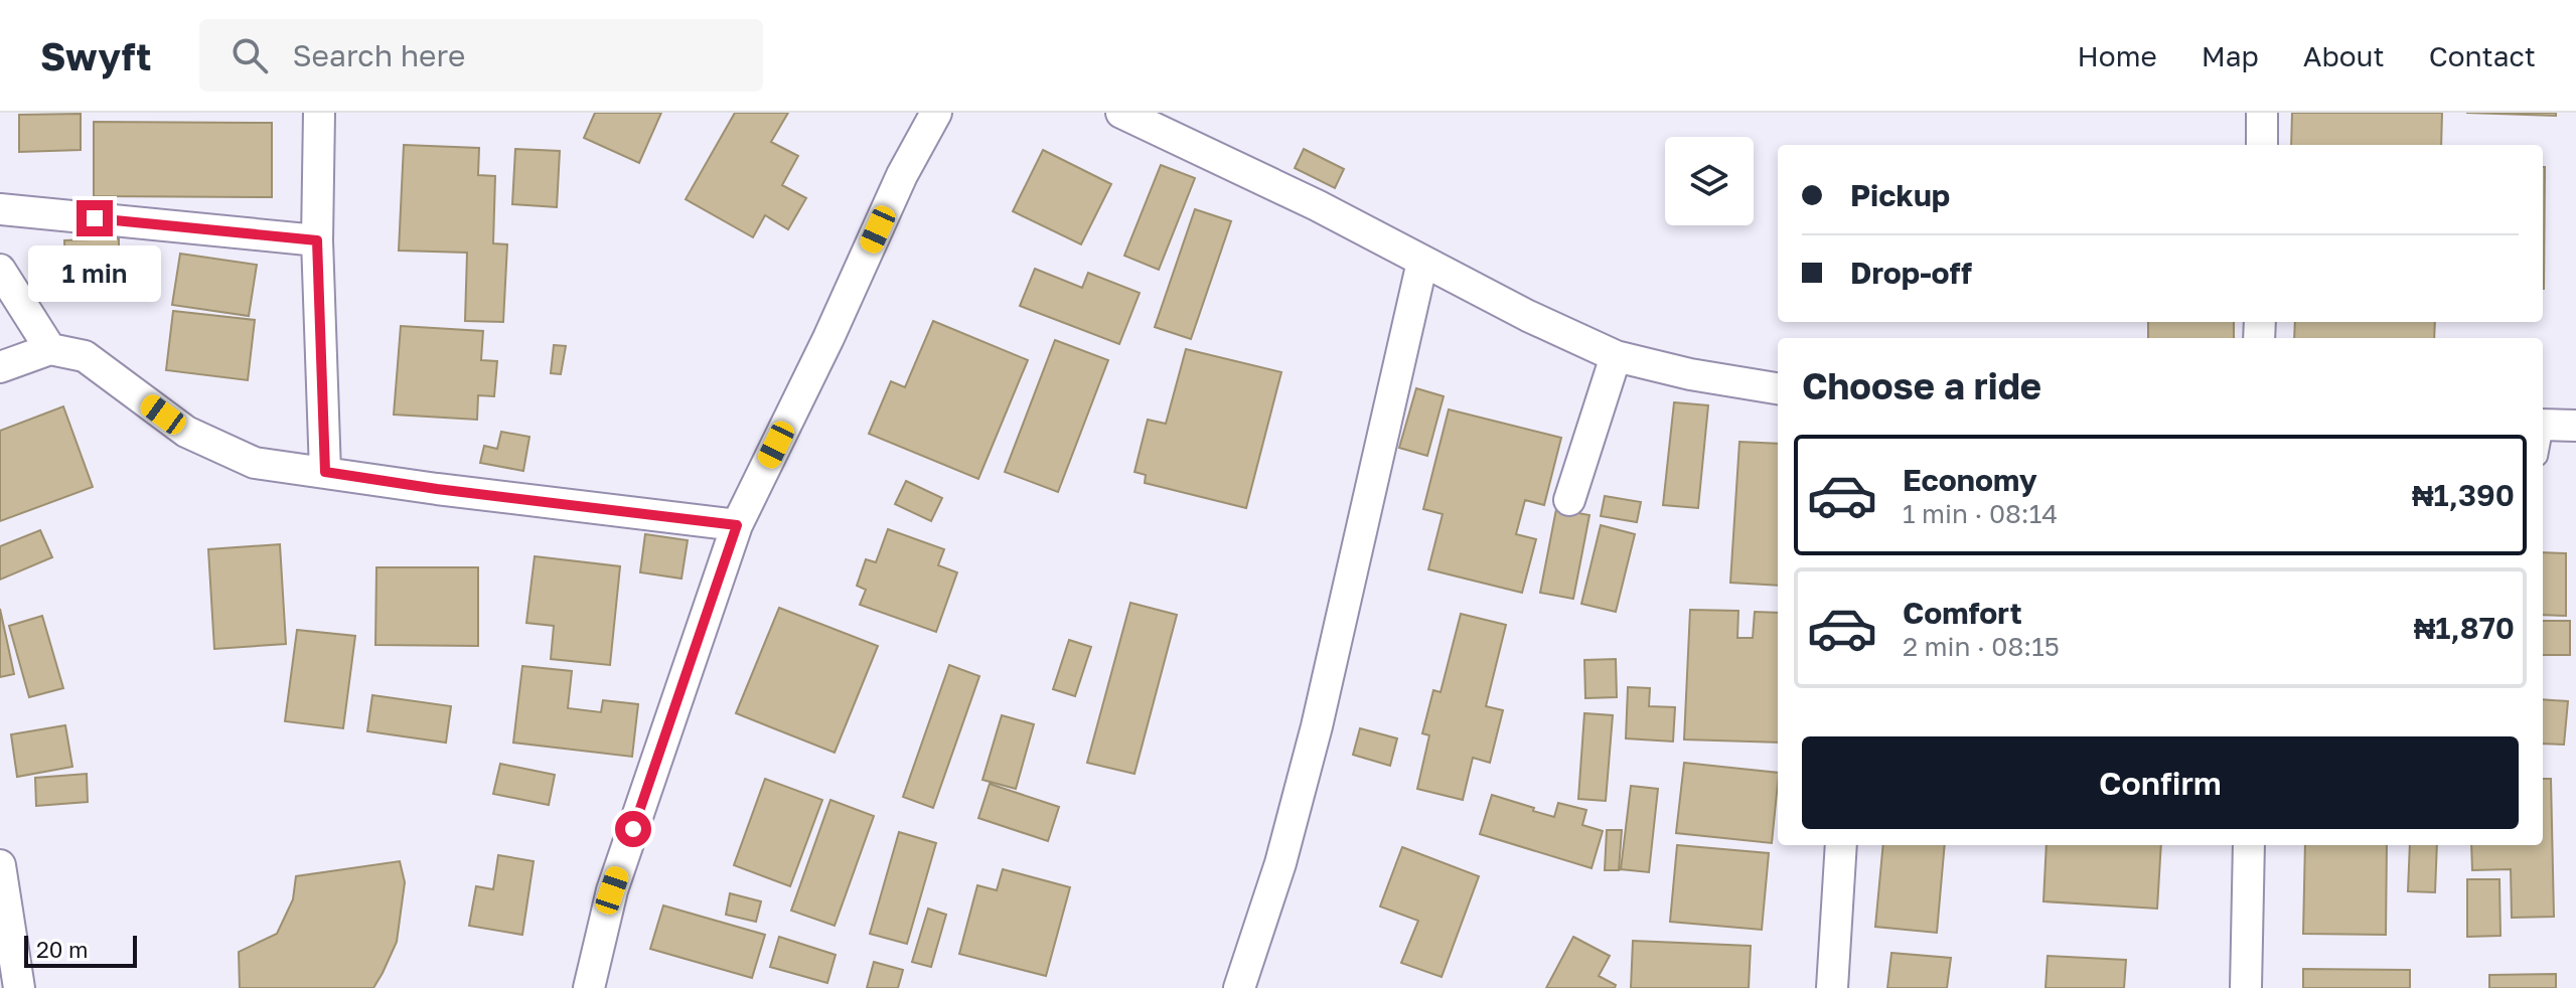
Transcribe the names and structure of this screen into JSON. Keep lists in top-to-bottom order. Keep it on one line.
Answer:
{"scale_bar":"20 m","page":{"header":"Swyft","search":"Search here","nav":["Home","Map","About","Contact"],"banner":["Pickup","Drop-off"],"bubble":"1 min","heading":"Choose a ride","list":[{"name":"Economy","note":"1 min · 08:14","value":"₦1,390"},{"name":"Comfort","note":"2 min · 08:15","value":"₦1,870"}],"buttons":"Confirm","scale":"20 m"}}
